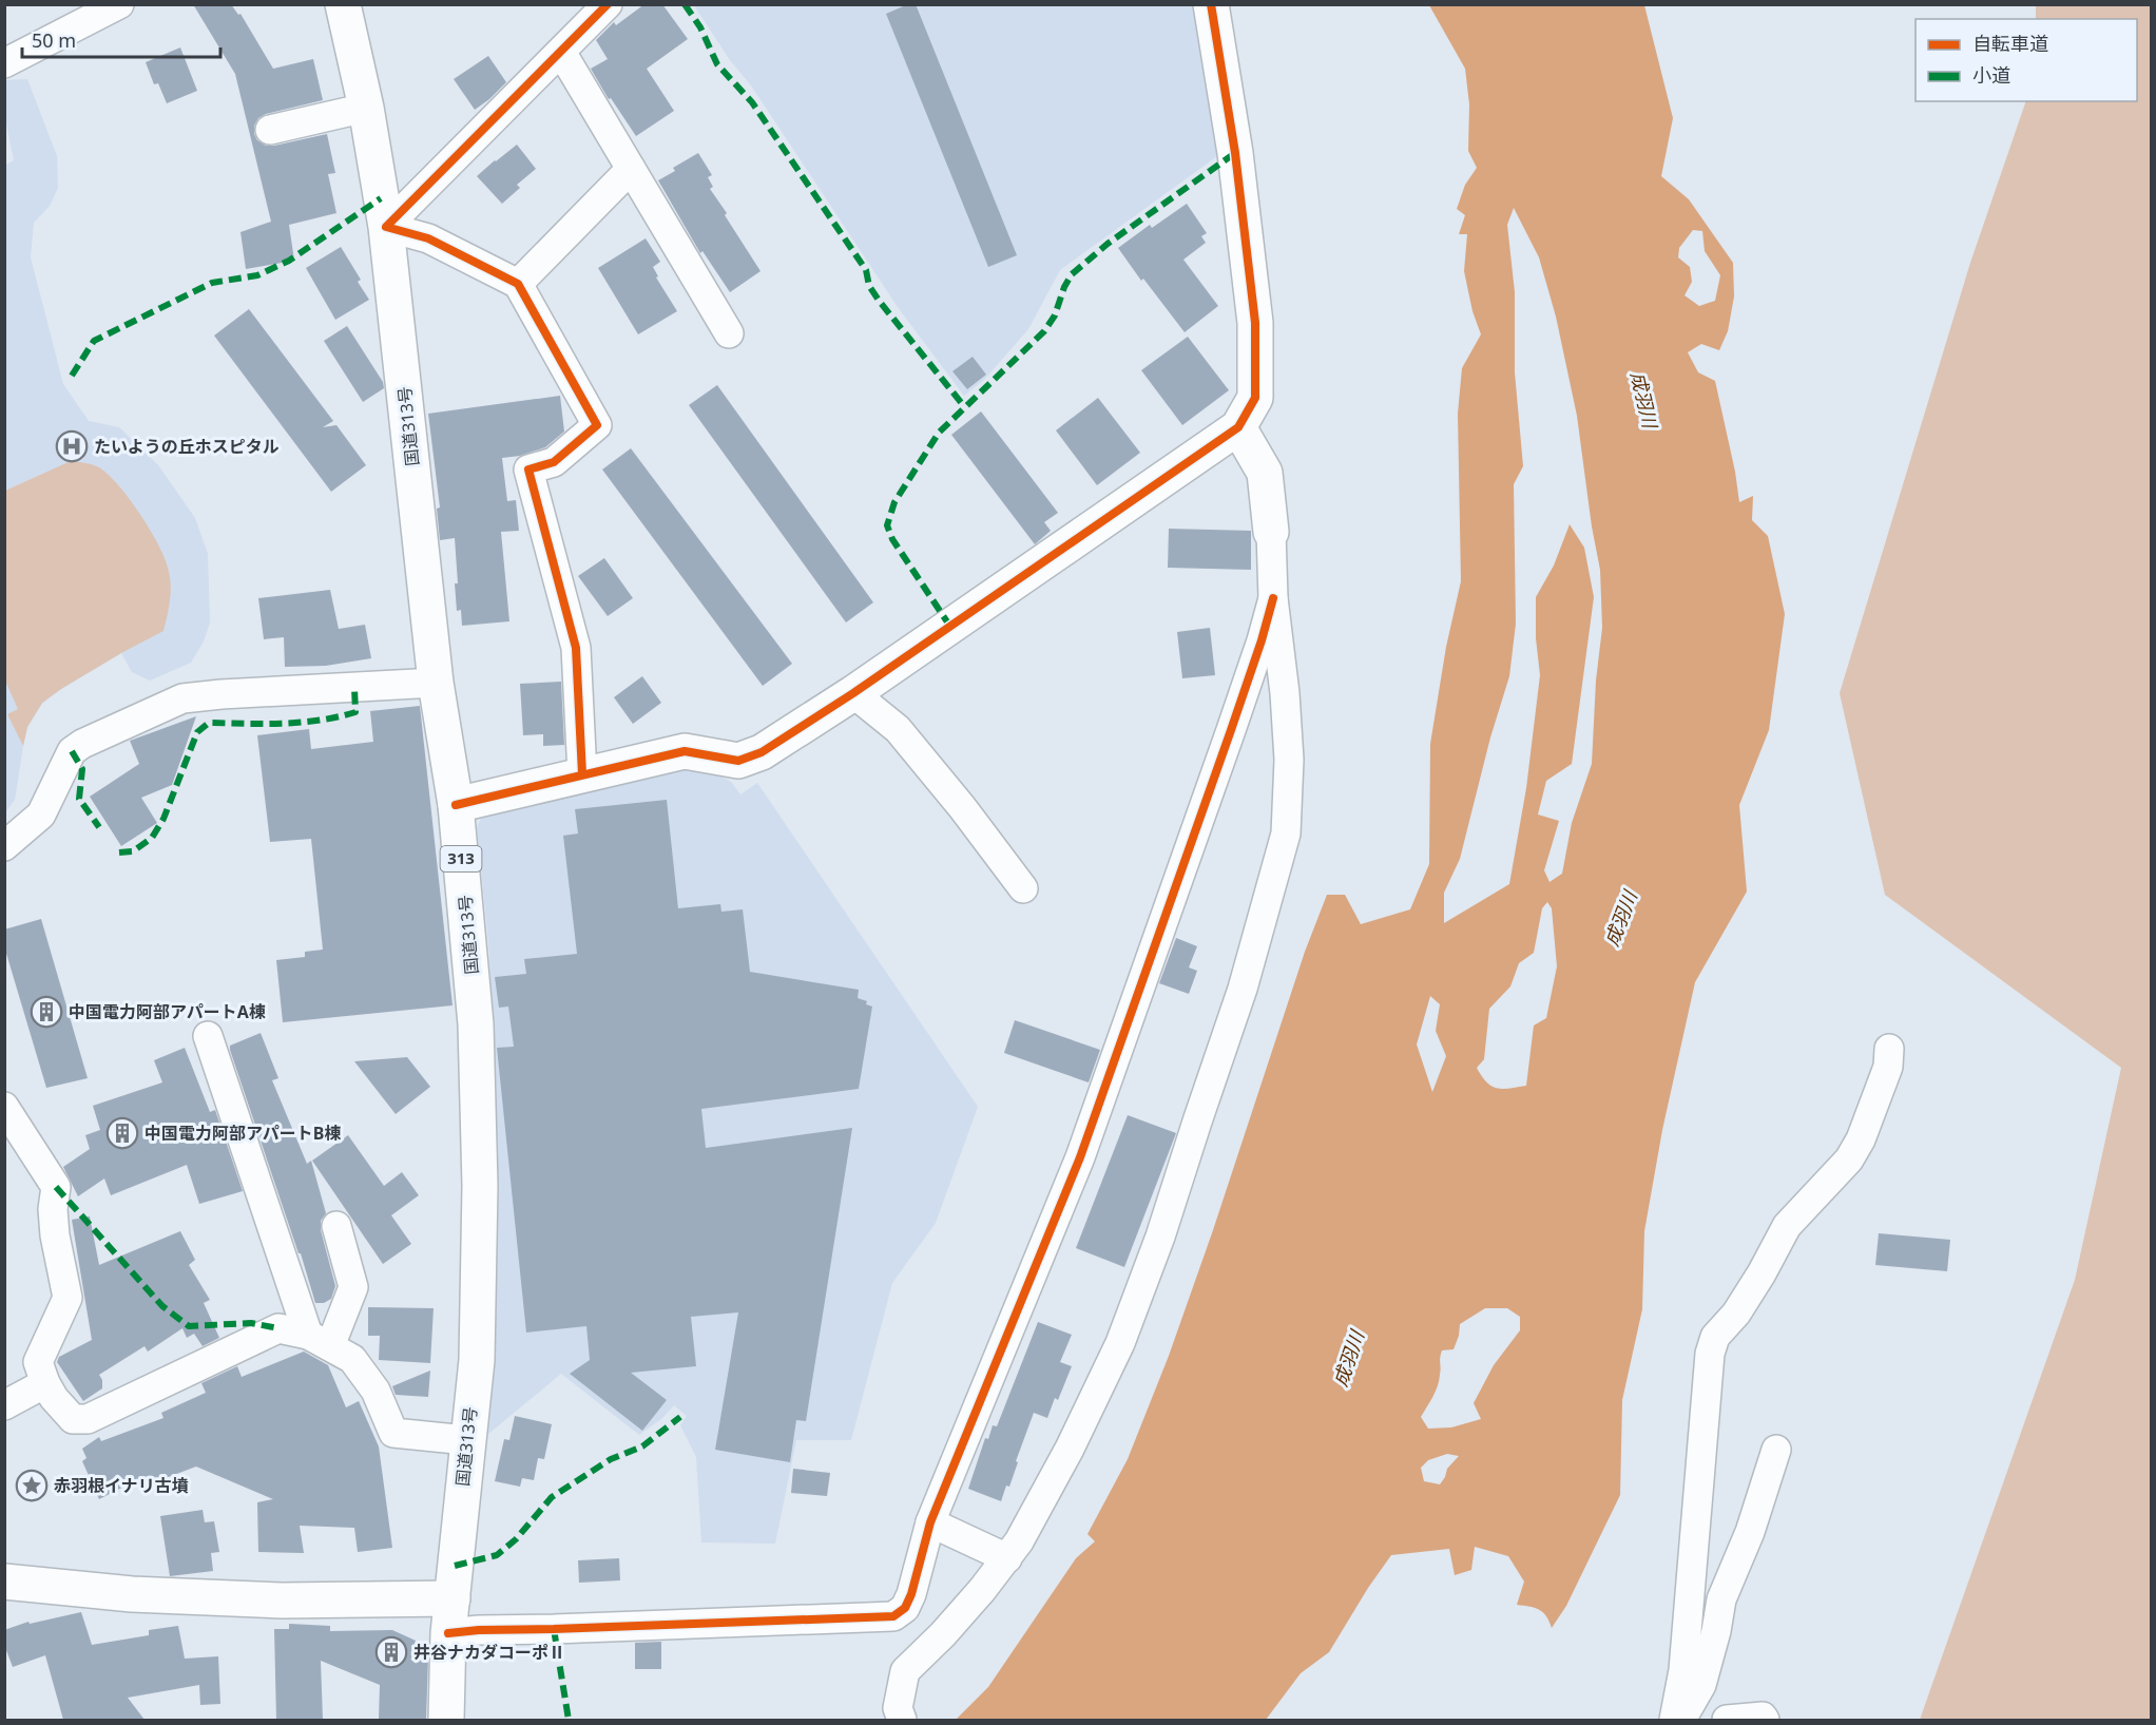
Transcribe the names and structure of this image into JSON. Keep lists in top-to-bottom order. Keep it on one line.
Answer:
{"streets":{"main road":["国道313号","313"]},"water":["成羽川"],"places":{"hospital":["たいようの丘ホスピタル"],"building":["中国電力阿部アパートA棟","中国電力阿部アパートB棟","井谷ナカダコーポⅡ"],"place":["赤羽根イナリ古墳"]},"legend":["自転車道","小道"],"scale_bar":"50 m"}
